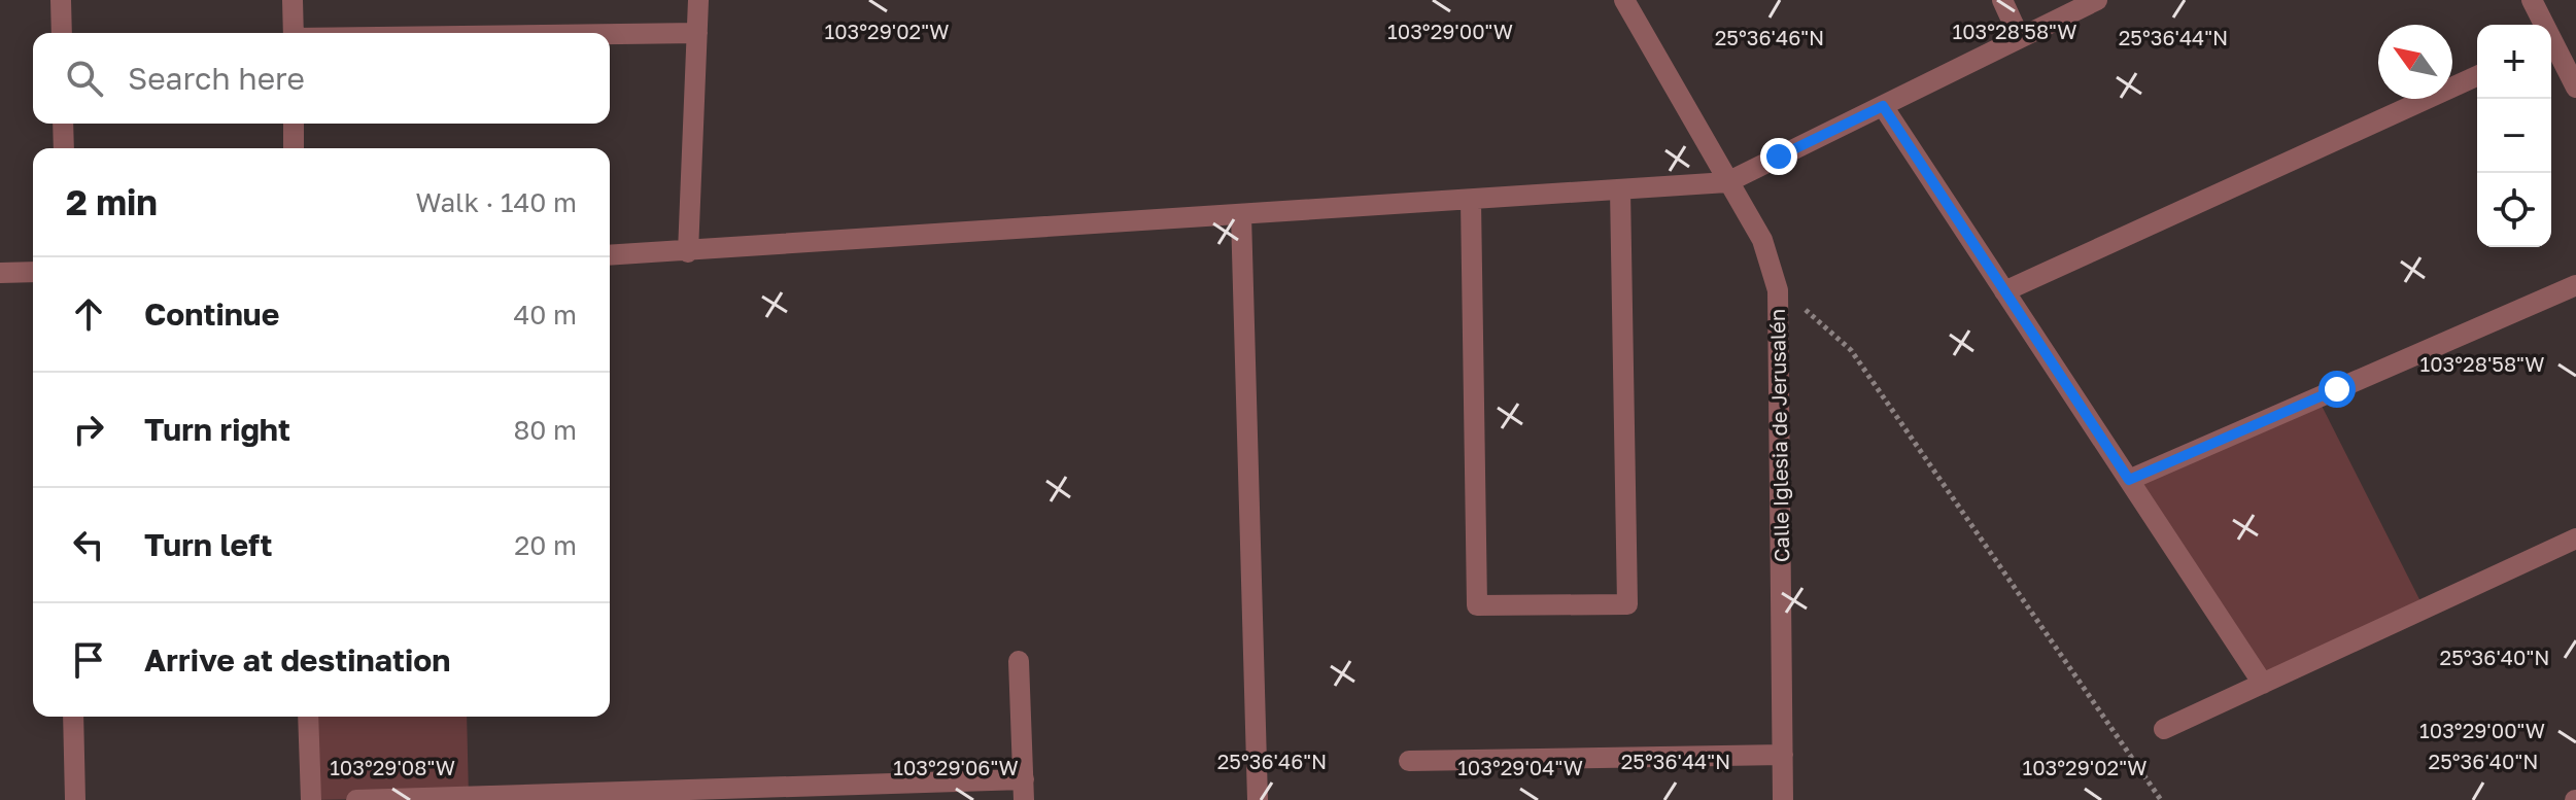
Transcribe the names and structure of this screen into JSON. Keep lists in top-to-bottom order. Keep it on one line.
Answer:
{"streets":{"street":["Calle Iglesia de Jerusalén"]},"north":"top left","page":{"map_buttons":["+","−"],"search":"Search here","heading":["2 min","Walk · 140 m"],"list":[["Continue","40 m"],["Turn right","80 m"],["Turn left","20 m"],"Arrive at destination"]},"coordinates":["103°29'02\"W","103°29'00\"W","103°28'58\"W","25°36'46\"N","25°36'44\"N","25°36'40\"N","103°29'08\"W","103°29'06\"W","103°29'04\"W"]}
